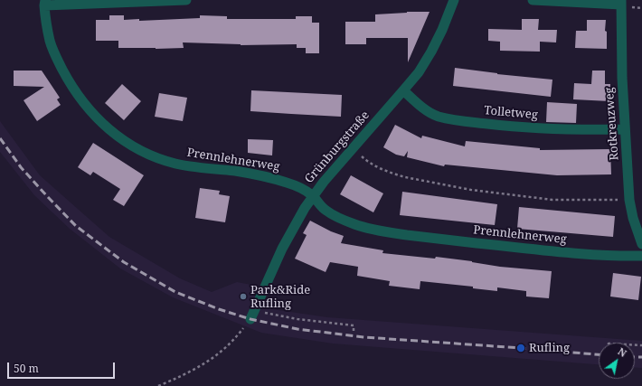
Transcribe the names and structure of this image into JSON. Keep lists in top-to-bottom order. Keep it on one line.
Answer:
{"streets":{"street":["Tolletweg","Rotkreuzweg","Grünburgstraße","Prennlehnerweg"]},"crossings":[["Tolletweg","Rotkreuzweg"],["Tolletweg","Grünburgstraße"],["Grünburgstraße","Prennlehnerweg"]],"places":["Park&Ride Rufling","Rufling"],"scale_bar":"50 m","north":"top right"}
